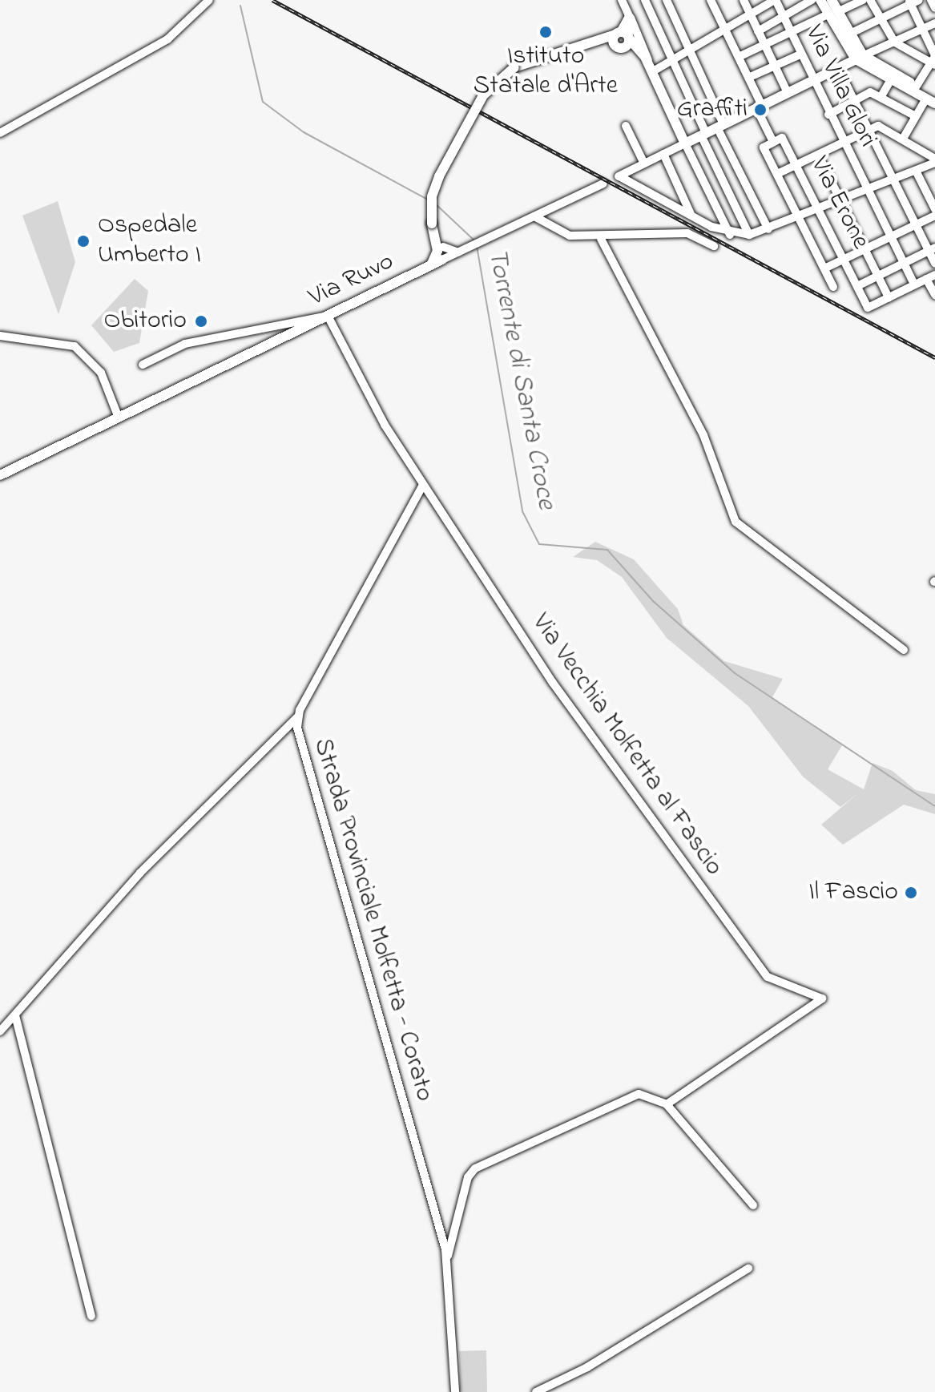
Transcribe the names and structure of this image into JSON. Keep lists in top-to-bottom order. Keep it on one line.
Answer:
{"streets":{"main road":["Via Ruvo"],"street":["Via Villa Glori","Via Erone","Via Vecchia Molfetta al Fascio","Strada Provinciale Molfetta - Corato"]},"crossings":[["Via Ruvo","Via Vecchia Molfetta al Fascio"],["Via Vecchia Molfetta al Fascio","Strada Provinciale Molfetta - Corato"]],"water":["Torrente di Santa Croce"],"places":["Istituto Statale d'Arte","Graffiti","Ospedale Umberto I","Obitorio","Il Fascio"]}
